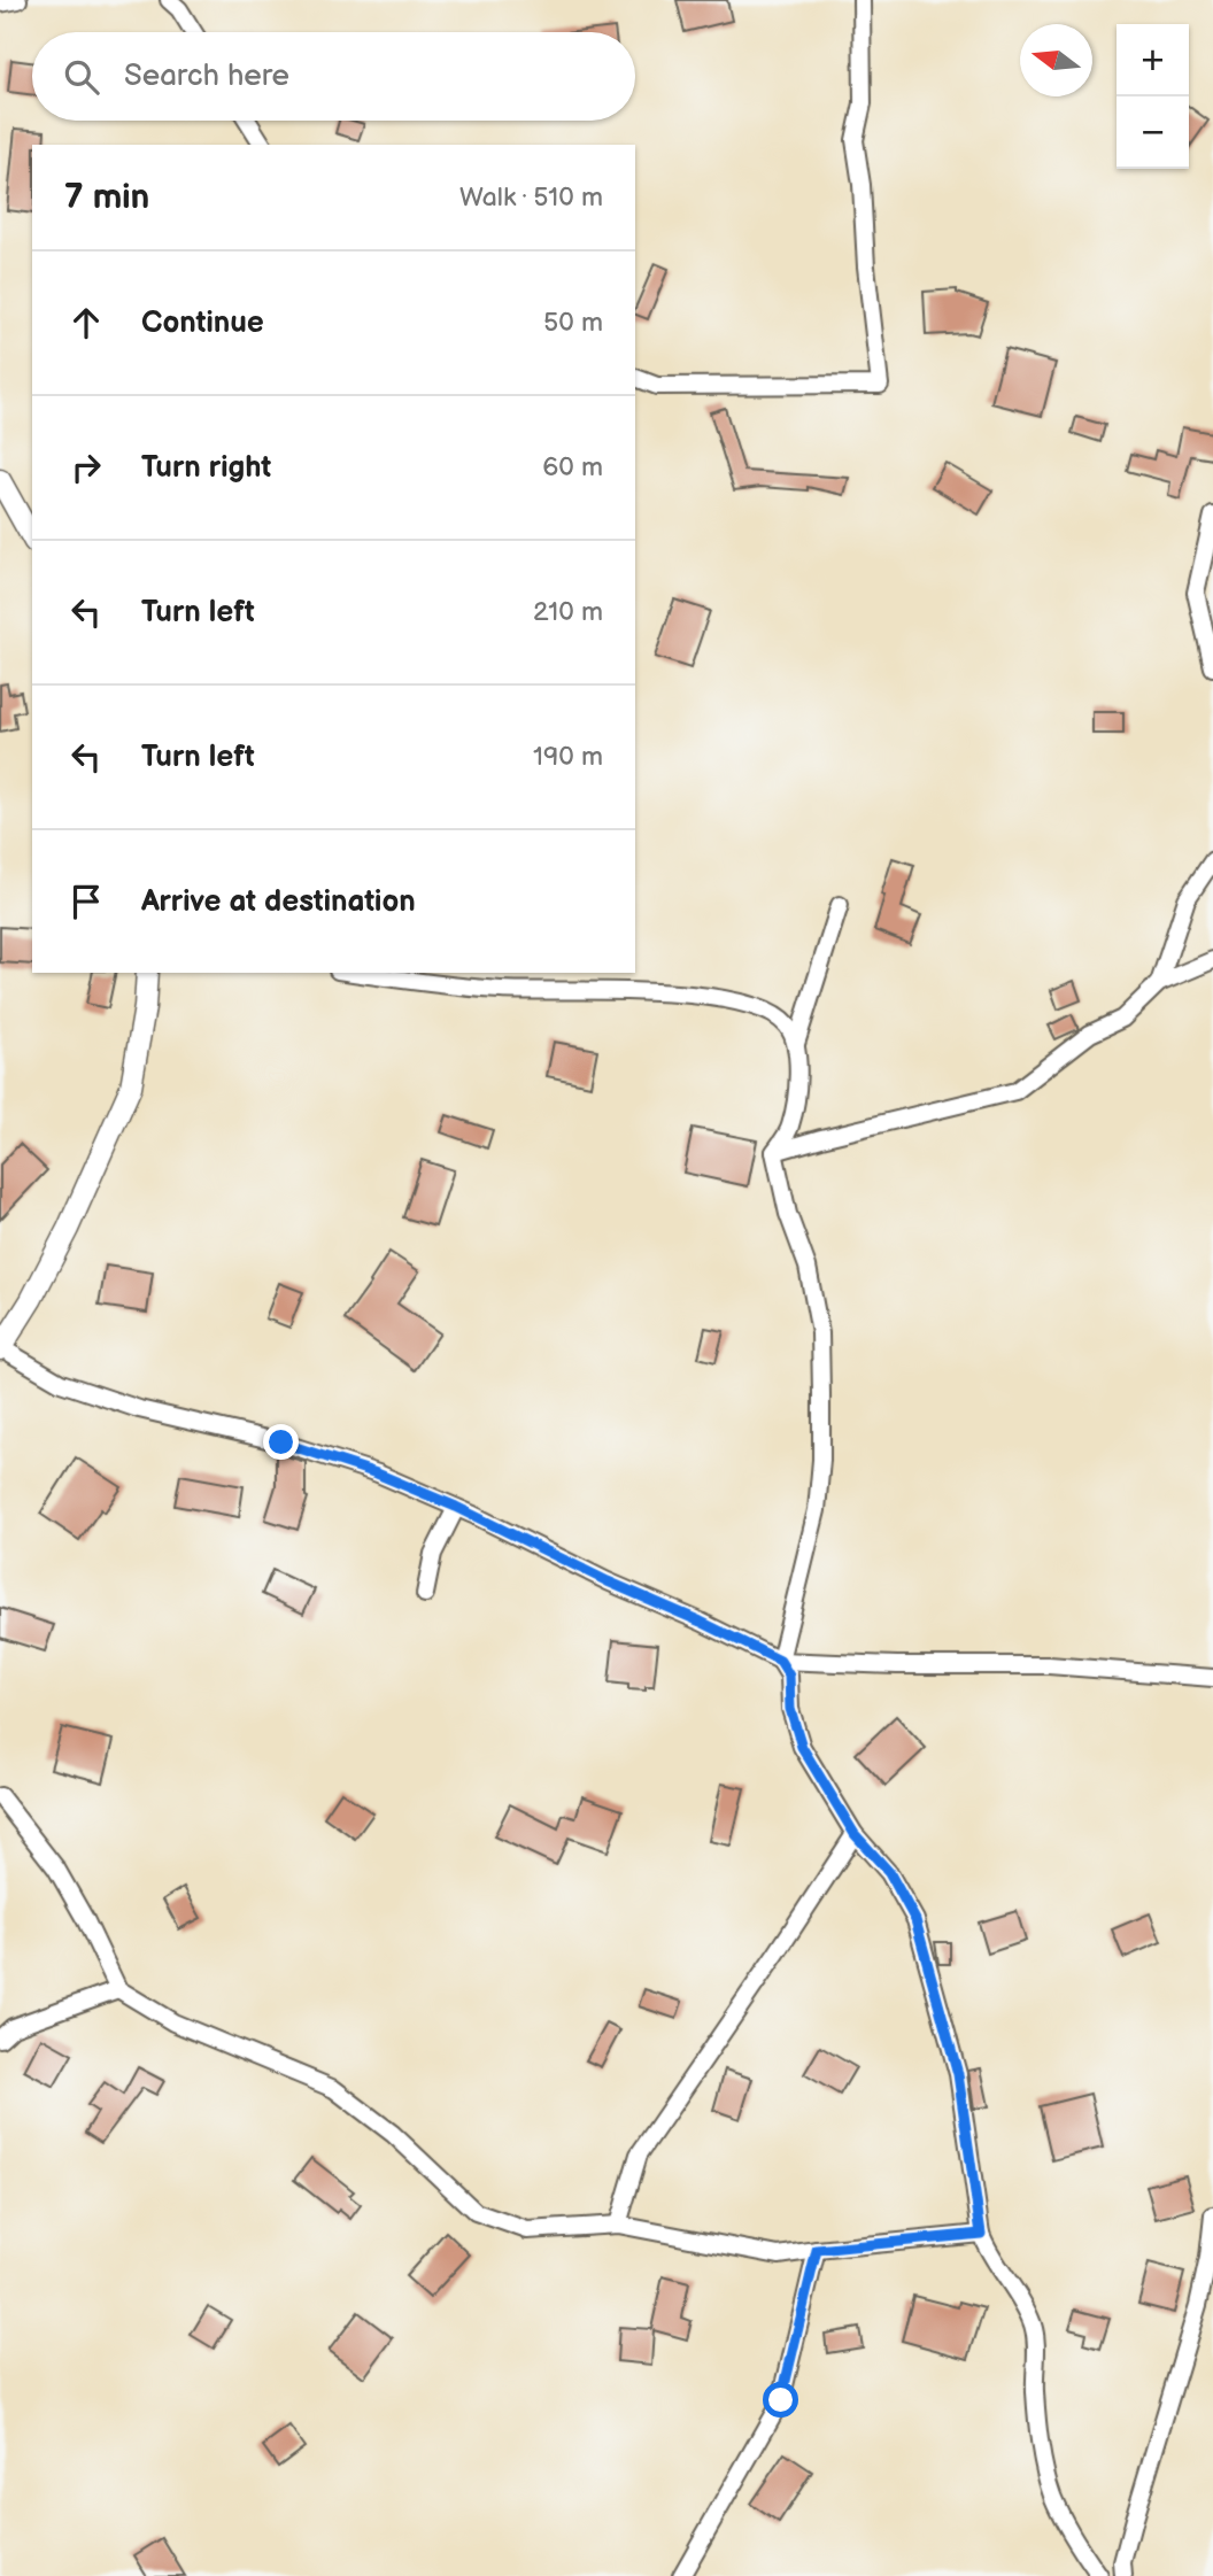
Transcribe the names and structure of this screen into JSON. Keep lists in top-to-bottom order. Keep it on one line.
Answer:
{"north":"left","page":{"map_buttons":["+","−"],"search":"Search here","heading":["7 min","Walk · 510 m"],"list":[["Continue","50 m"],["Turn right","60 m"],["Turn left","210 m"],["Turn left","190 m"],"Arrive at destination"]}}
